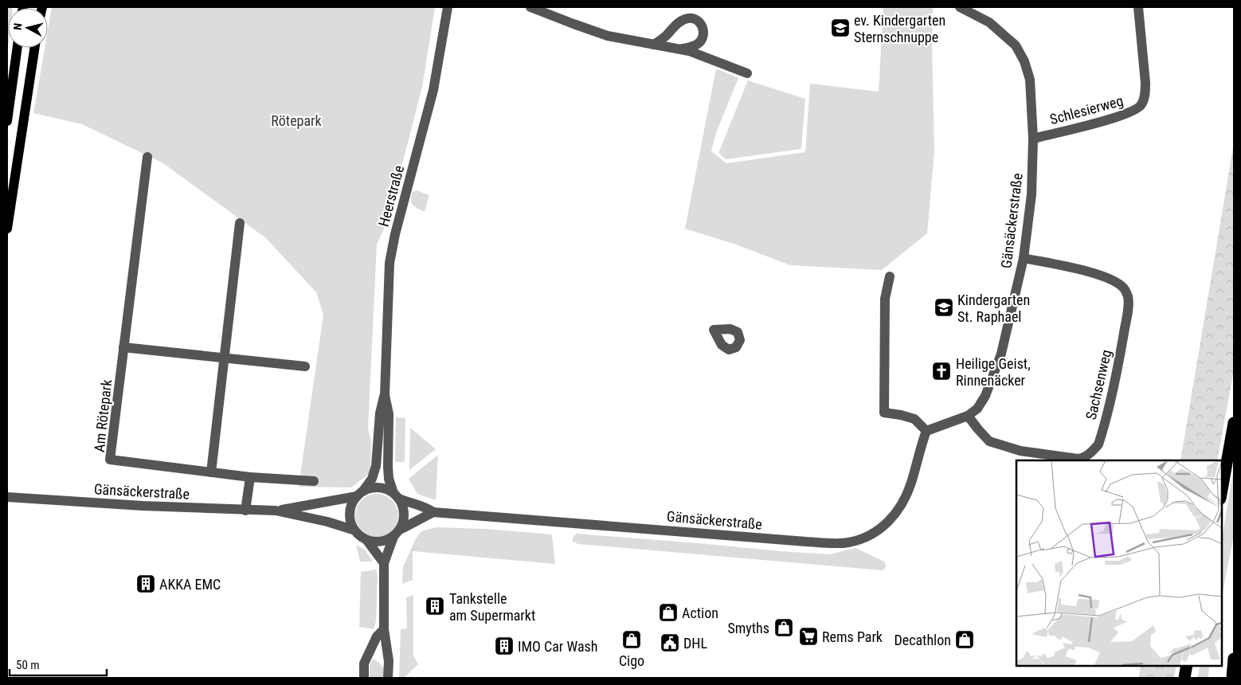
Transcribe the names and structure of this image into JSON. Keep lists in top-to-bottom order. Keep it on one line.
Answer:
{"streets":{"street":["Schlesierweg","Heerstraße","Gänsäckerstraße","Sachsenweg","Am Rötepark"]},"crossings":[["Schlesierweg","Gänsäckerstraße"],["Heerstraße","Gänsäckerstraße"],["Gänsäckerstraße","Sachsenweg"]],"parks":["Rötepark"],"places":{"school or university":["ev. Kindergarten Sternschnuppe","Kindergarten St. Raphael"],"church":["Heilige Geist, Rinnenäcker"],"building":["AKKA EMC","Tankstelle am Supermarkt","IMO Car Wash"],"shop":["Action","Smyths","Cigo","Decathlon"],"supermarket":["Rems Park"],"public building":["DHL"]},"scale_bar":"50 m","north":"left"}
